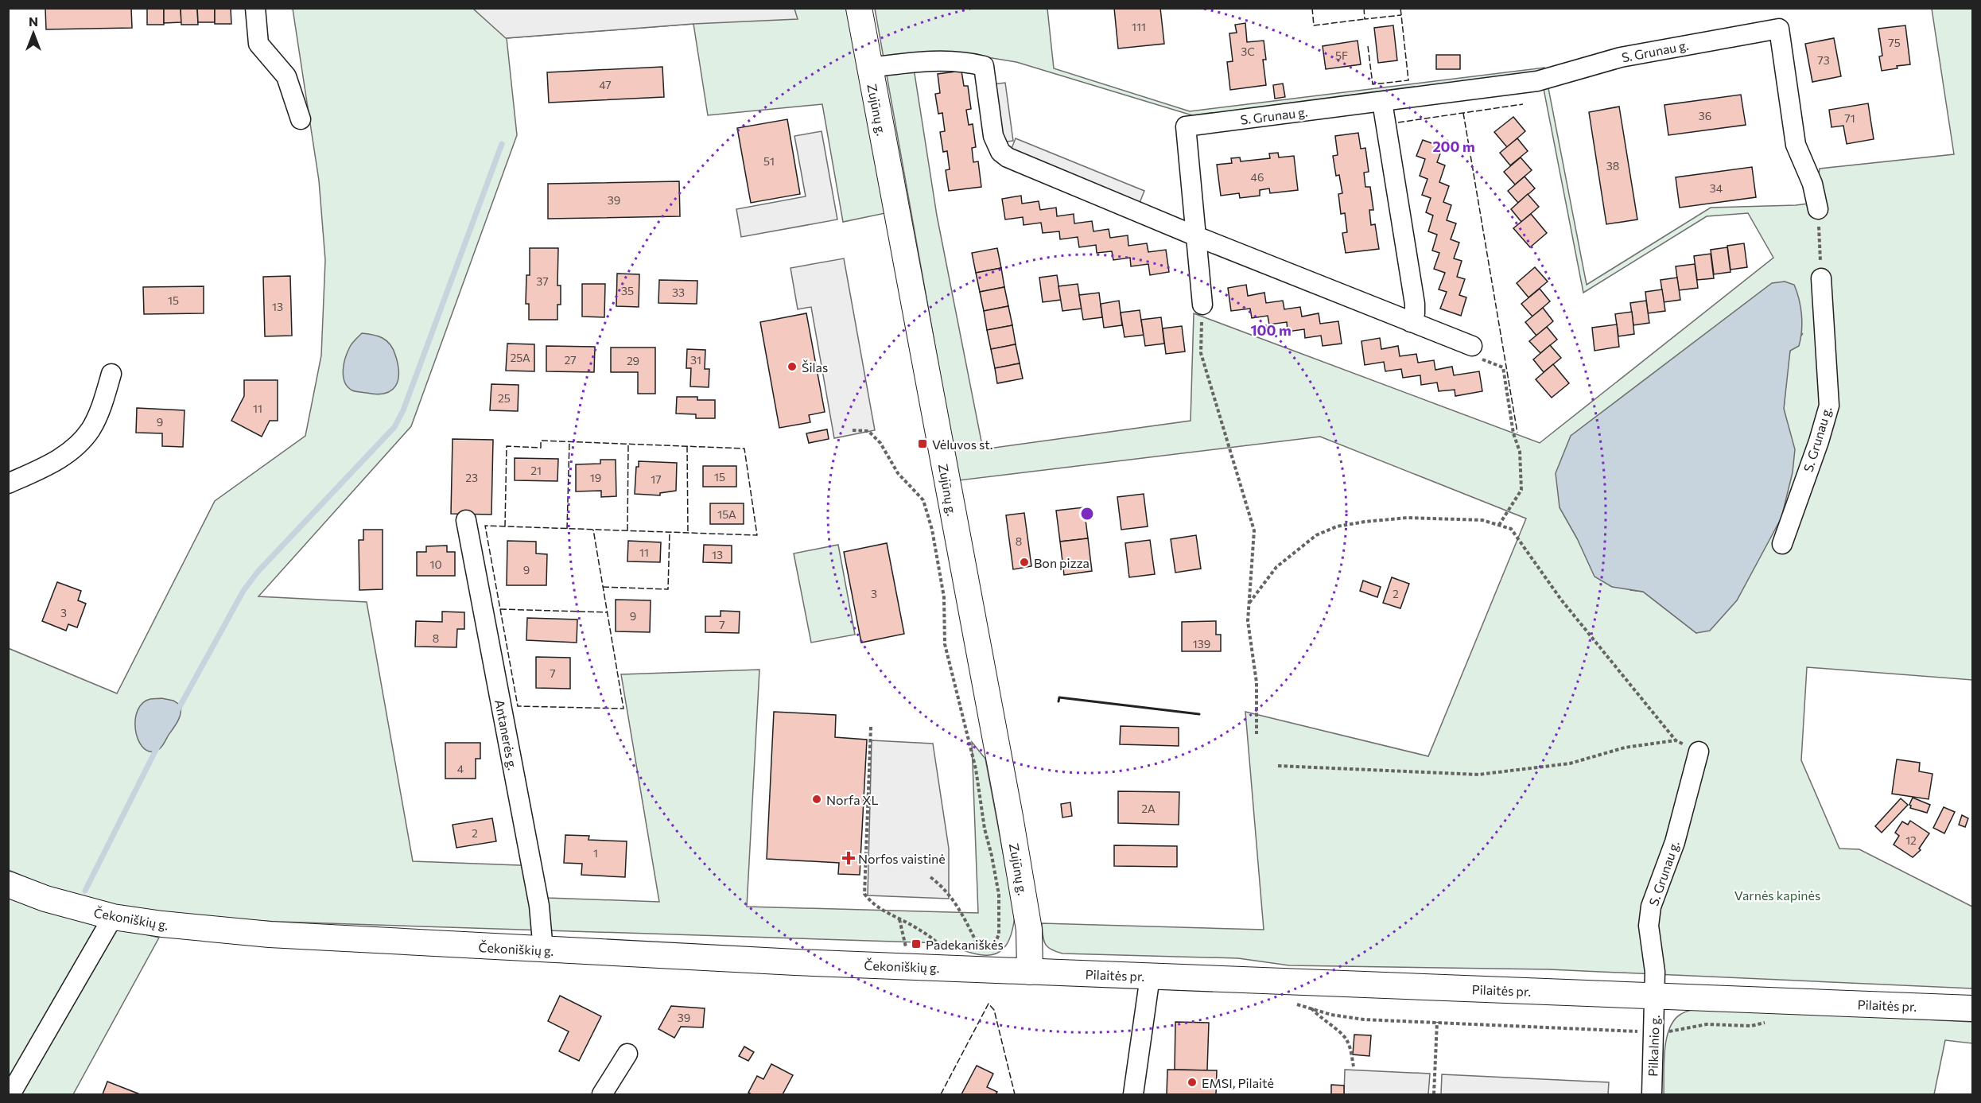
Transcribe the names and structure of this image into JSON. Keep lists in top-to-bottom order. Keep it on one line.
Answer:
{"streets":{"main road":["Zujūnų g.","Čekoniškių g.","Pilaitės pr."],"street":["S. Grunau g.","Antanerės g.","Pilkalnio g."]},"crossings":[["S. Grunau g.","Pilaitės pr."],["S. Grunau g.","Pilkalnio g."],["Zujūnų g.","Čekoniškių g."],["Zujūnų g.","Pilaitės pr."],["Antanerės g.","Čekoniškių g."],["Čekoniškių g.","Pilaitės pr."],["Pilaitės pr.","Pilkalnio g."]],"parks":["Varnės kapinės"],"places":{"other":["Šilas","Bon pizza","Norfa XL","EMSI, Pilaitė"],"transit":["Vėluvos st.","Padekaniškės"],"health":["Norfos vaistinė"]},"house_numbers":["111","75","3C","5F","73","47","36","71","51","38","46","34","39","37","35","33","15","13","25A","27","31","29","25","11","9","21","15","23","19","17","15A","8","11","13","10","9","3","2","3","9","7","8","139","7","4","2A","2","12","1","39"],"north":"top","rings":["200 m","100 m"]}
